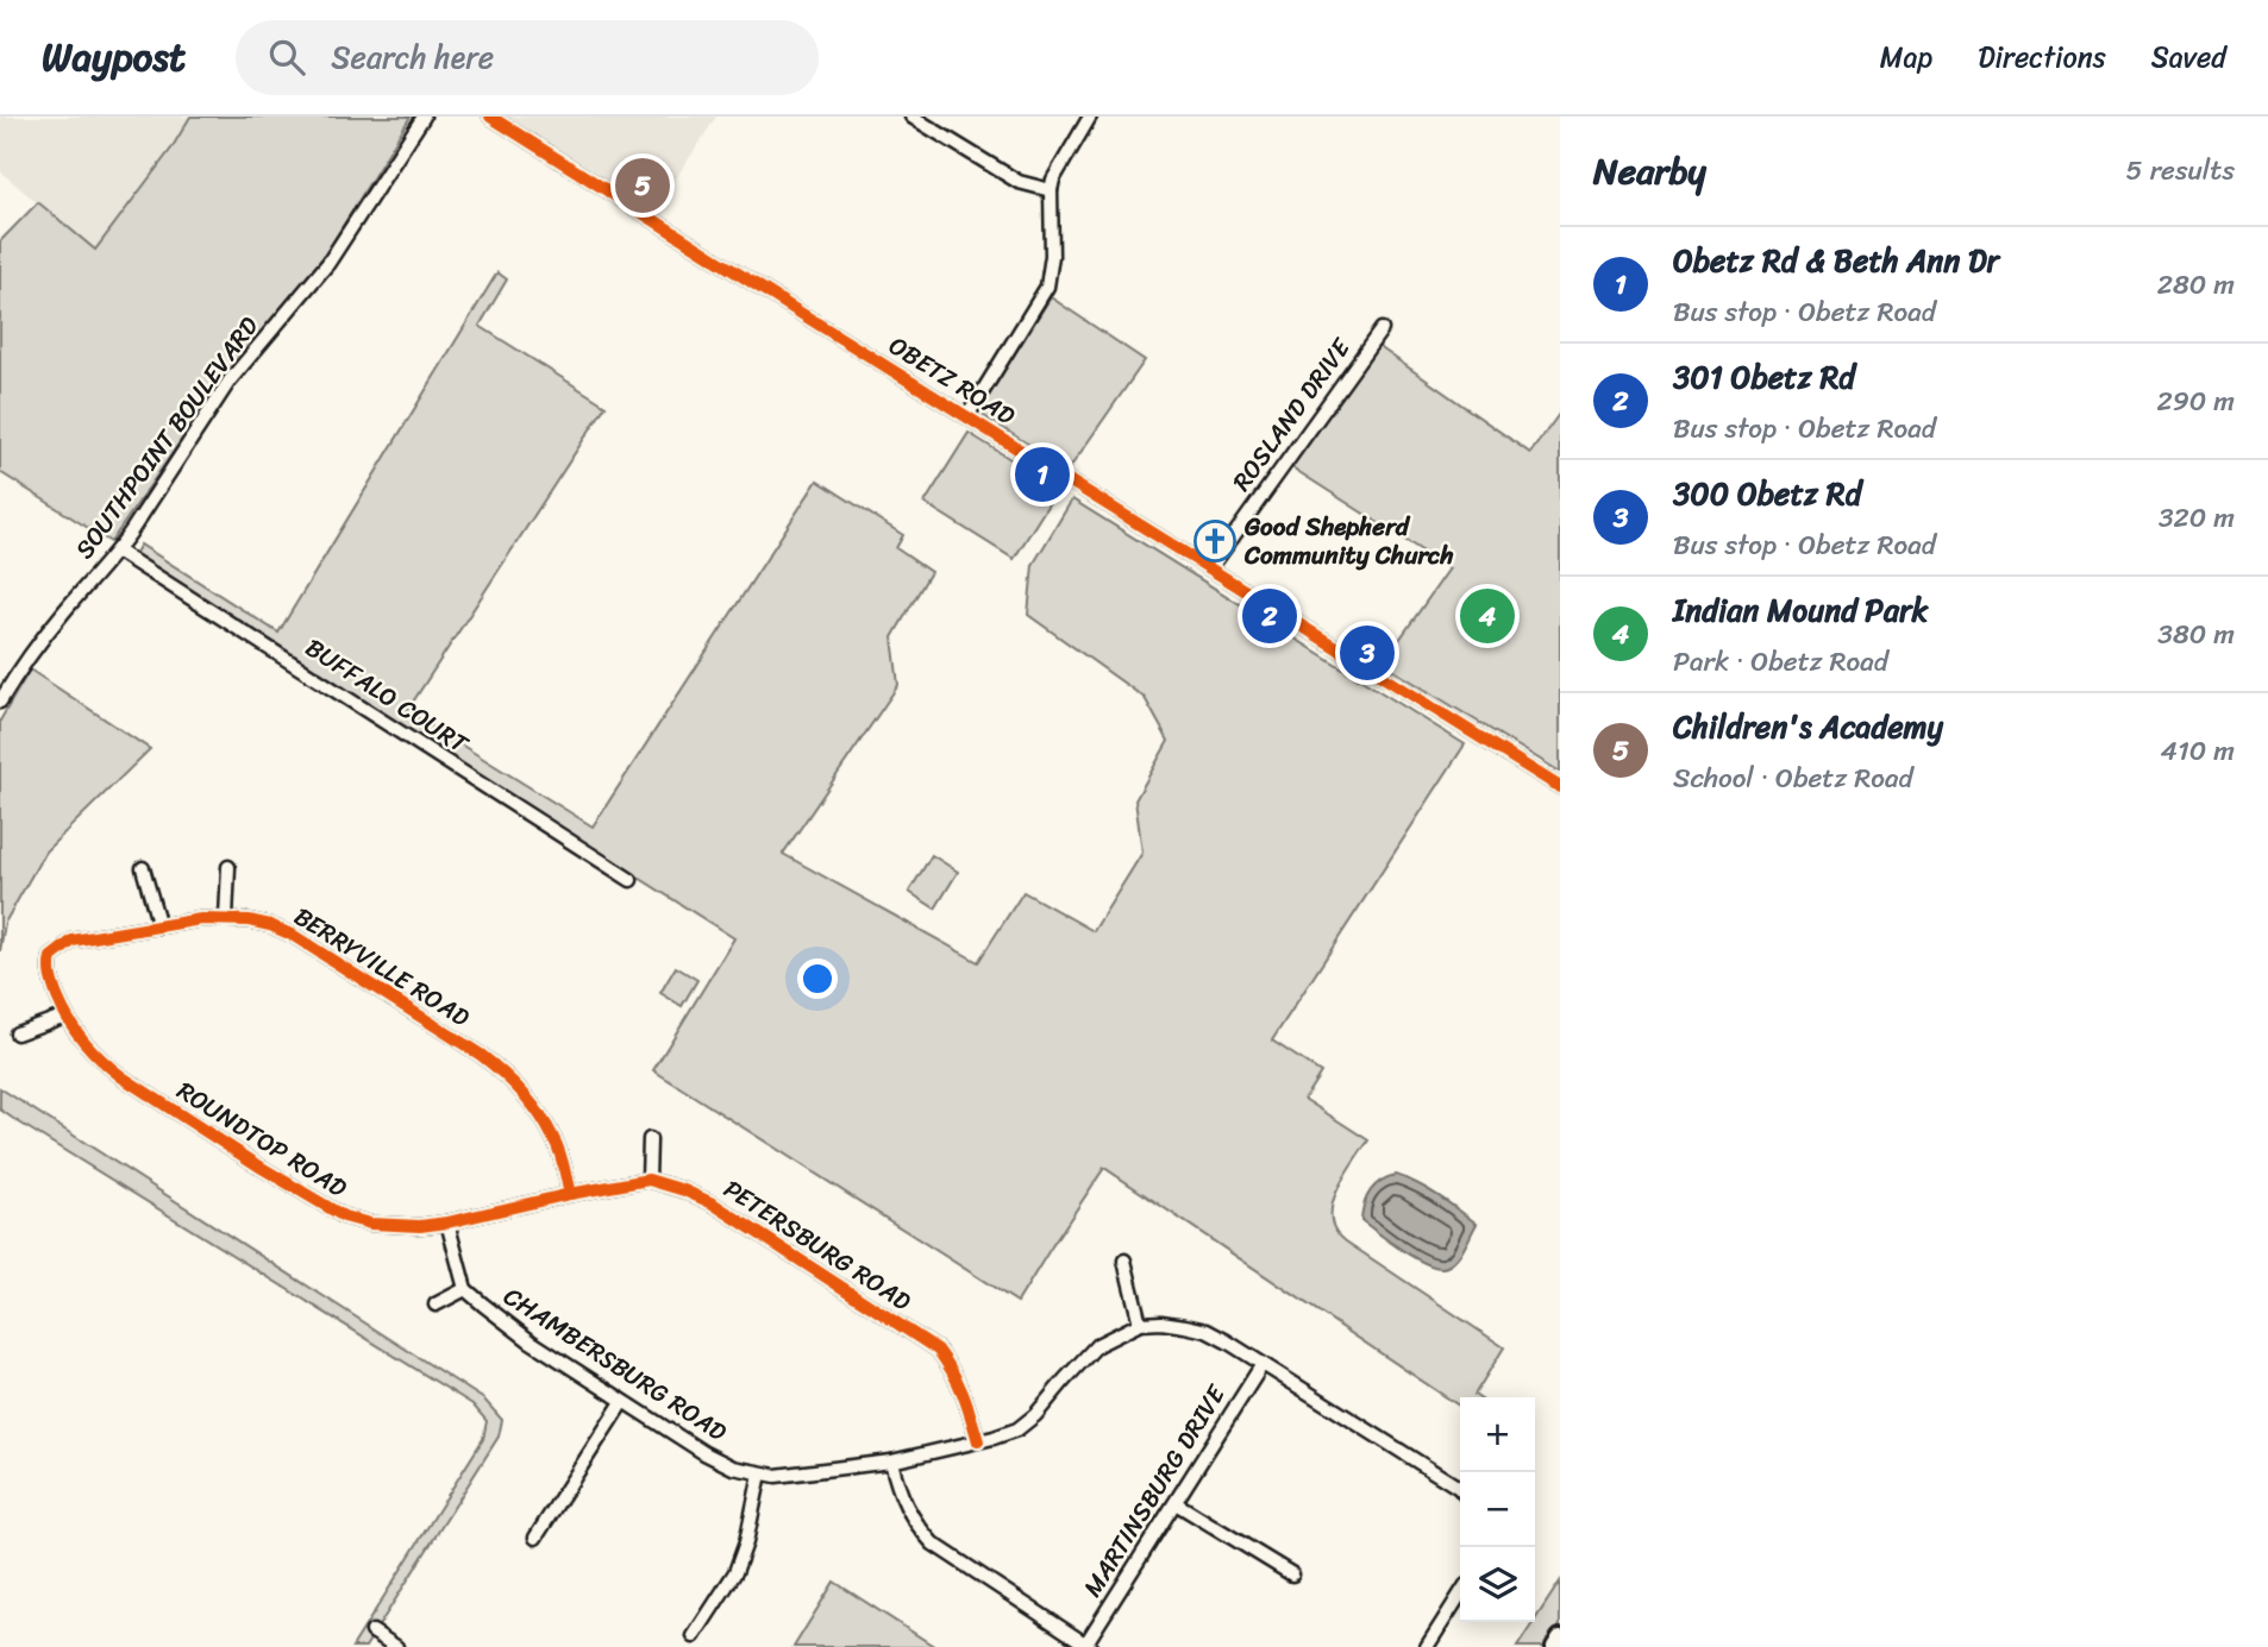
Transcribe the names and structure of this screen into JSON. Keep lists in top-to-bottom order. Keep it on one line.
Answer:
{"streets":{"street":["OBETZ ROAD","ROSLAND DRIVE","SOUTHPOINT BOULEVARD","BUFFALO COURT","BERRYVILLE ROAD","ROUNDTOP ROAD","PETERSBURG ROAD","CHAMBERSBURG ROAD","MARTINSBURG DRIVE"]},"crossings":[["OBETZ ROAD","ROSLAND DRIVE"],["SOUTHPOINT BOULEVARD","BUFFALO COURT"],["BERRYVILLE ROAD","ROUNDTOP ROAD"],["BERRYVILLE ROAD","PETERSBURG ROAD"],["ROUNDTOP ROAD","PETERSBURG ROAD"],["ROUNDTOP ROAD","CHAMBERSBURG ROAD"],["PETERSBURG ROAD","CHAMBERSBURG ROAD"],["CHAMBERSBURG ROAD","MARTINSBURG DRIVE"]],"places":{"church":["Good Shepherd Community Church"]},"page":{"header":"Waypost","search":"Search here","nav":["Map","Directions","Saved"],"heading":["Nearby","5 results"],"pins":["5","1","2","4","3"],"list":[{"mark":"1","name":"Obetz Rd & Beth Ann Dr","note":"Bus stop · Obetz Road","value":"280 m"},{"mark":"2","name":"301 Obetz Rd","note":"Bus stop · Obetz Road","value":"290 m"},{"mark":"3","name":"300 Obetz Rd","note":"Bus stop · Obetz Road","value":"320 m"},{"mark":"4","name":"Indian Mound Park","note":"Park · Obetz Road","value":"380 m"},{"mark":"5","name":"Children's Academy","note":"School · Obetz Road","value":"410 m"}],"map_buttons":["+","−"]}}
